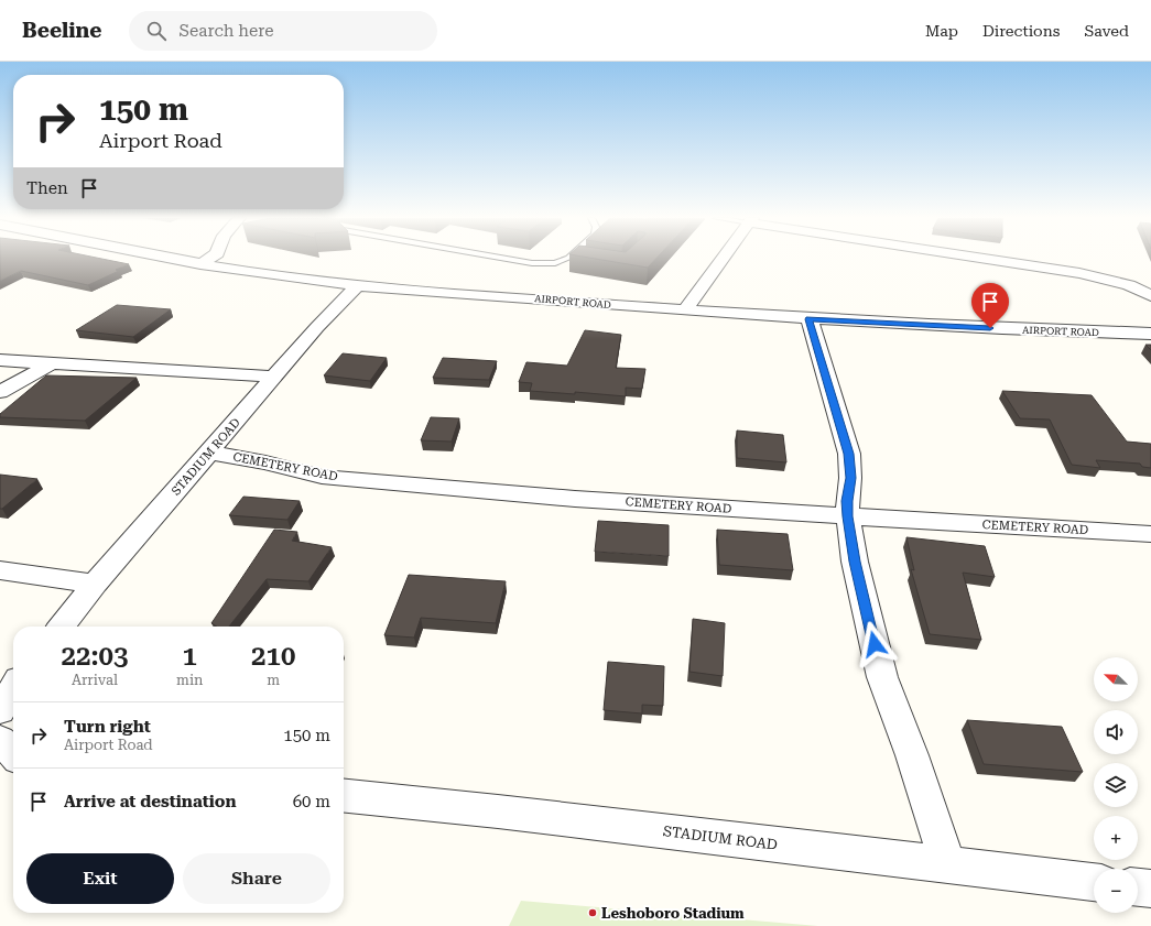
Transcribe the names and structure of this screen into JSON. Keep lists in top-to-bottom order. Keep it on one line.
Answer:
{"streets":{"street":["AIRPORT ROAD","STADIUM ROAD","CEMETERY ROAD"]},"crossings":[["AIRPORT ROAD","STADIUM ROAD"],["STADIUM ROAD","CEMETERY ROAD"]],"places":["Leshoboro Stadium"],"north":"top left","page":{"header":"Beeline","search":"Search here","nav":["Map","Directions","Saved"],"turn":["150 m","Airport Road"],"then":"Then","eta":["22:03","Arrival","1","min","210","m"],"map_buttons":["+","−"],"list":[{"name":"Turn right","note":"Airport Road","value":"150 m"},{"name":"Arrive at destination","value":"60 m"}],"buttons":["Exit","Share"]}}
